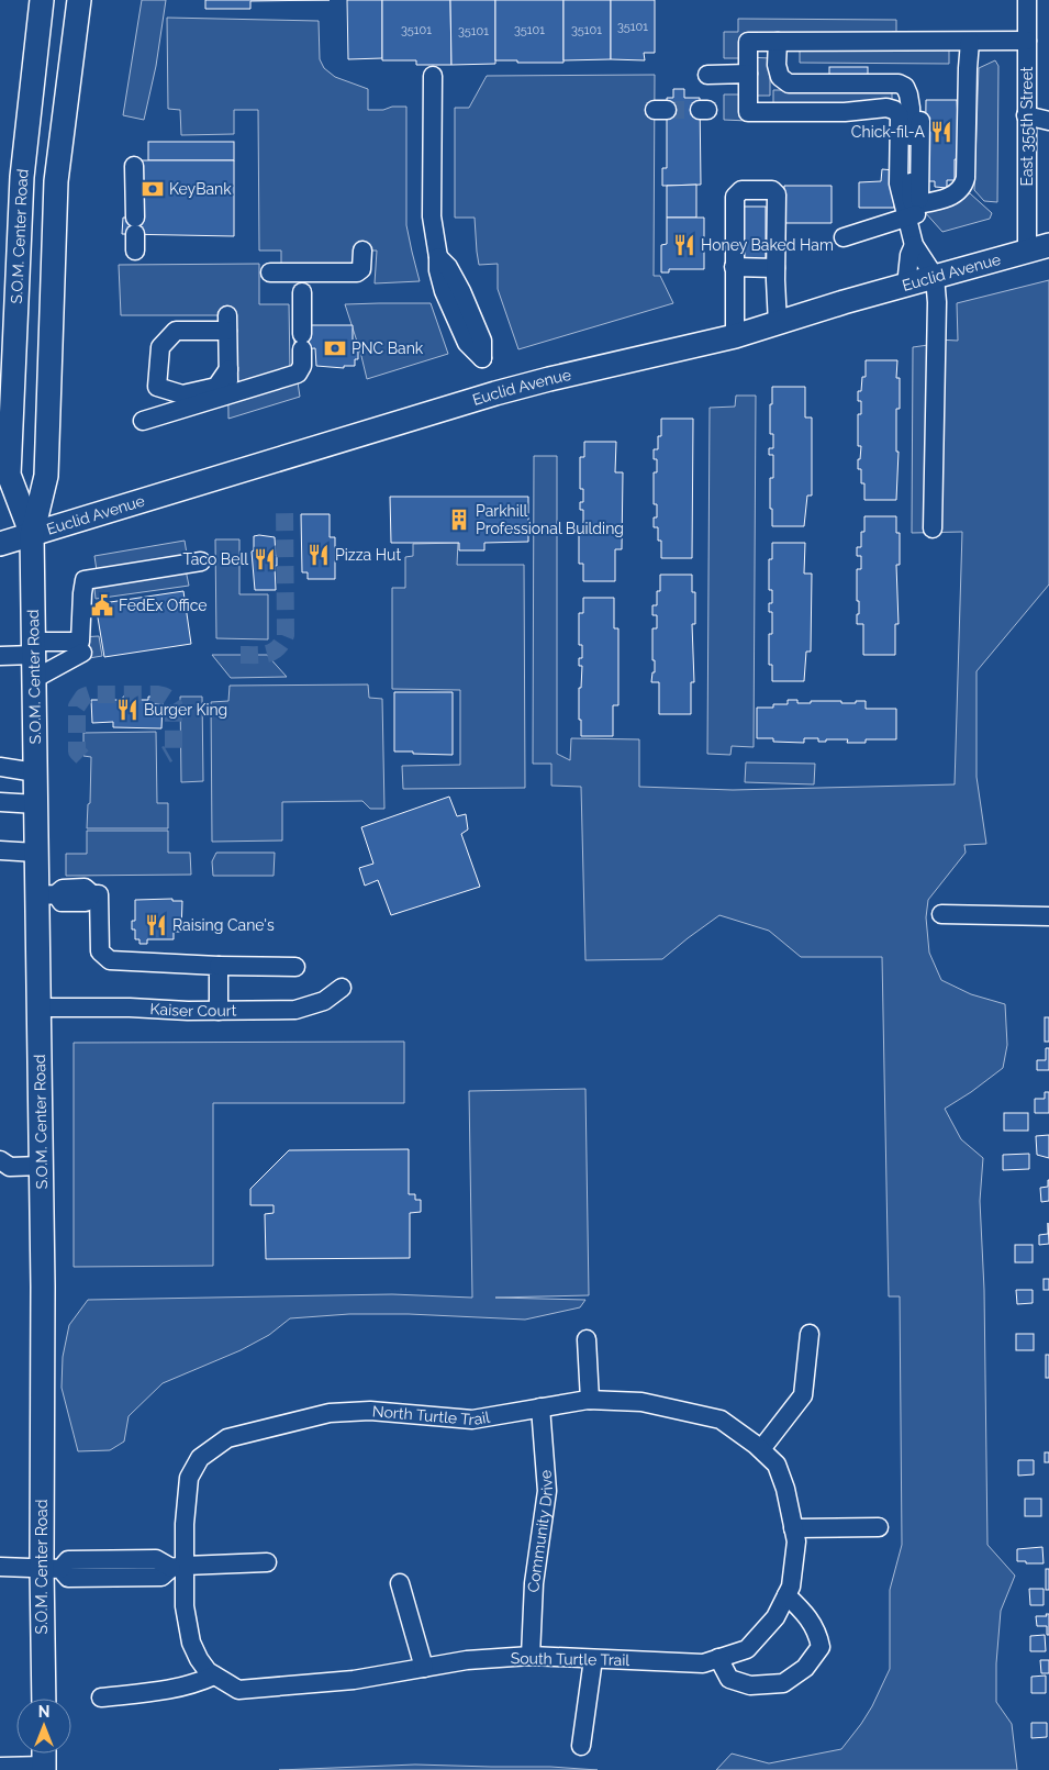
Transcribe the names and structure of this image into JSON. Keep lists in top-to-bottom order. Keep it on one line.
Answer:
{"streets":{"main road":["S.O.M. Center Road","Euclid Avenue"],"street":["East 355th Street","Kaiser Court","North Turtle Trail","Community Drive","South Turtle Trail"]},"crossings":[["East 355th Street","Euclid Avenue"],["S.O.M. Center Road","Euclid Avenue"],["S.O.M. Center Road","Kaiser Court"],["North Turtle Trail","Community Drive"],["North Turtle Trail","South Turtle Trail"],["Community Drive","South Turtle Trail"]],"places":{"restaurant":["Chick-fil-A","Honey Baked Ham","Pizza Hut","Taco Bell","Burger King","Raising Cane's"],"bank":["KeyBank","PNC Bank"],"building":["Parkhill Professional Building"],"public building":["FedEx Office"]},"house_numbers":["35101","35101","35101","35101","35101"],"north":"top"}
